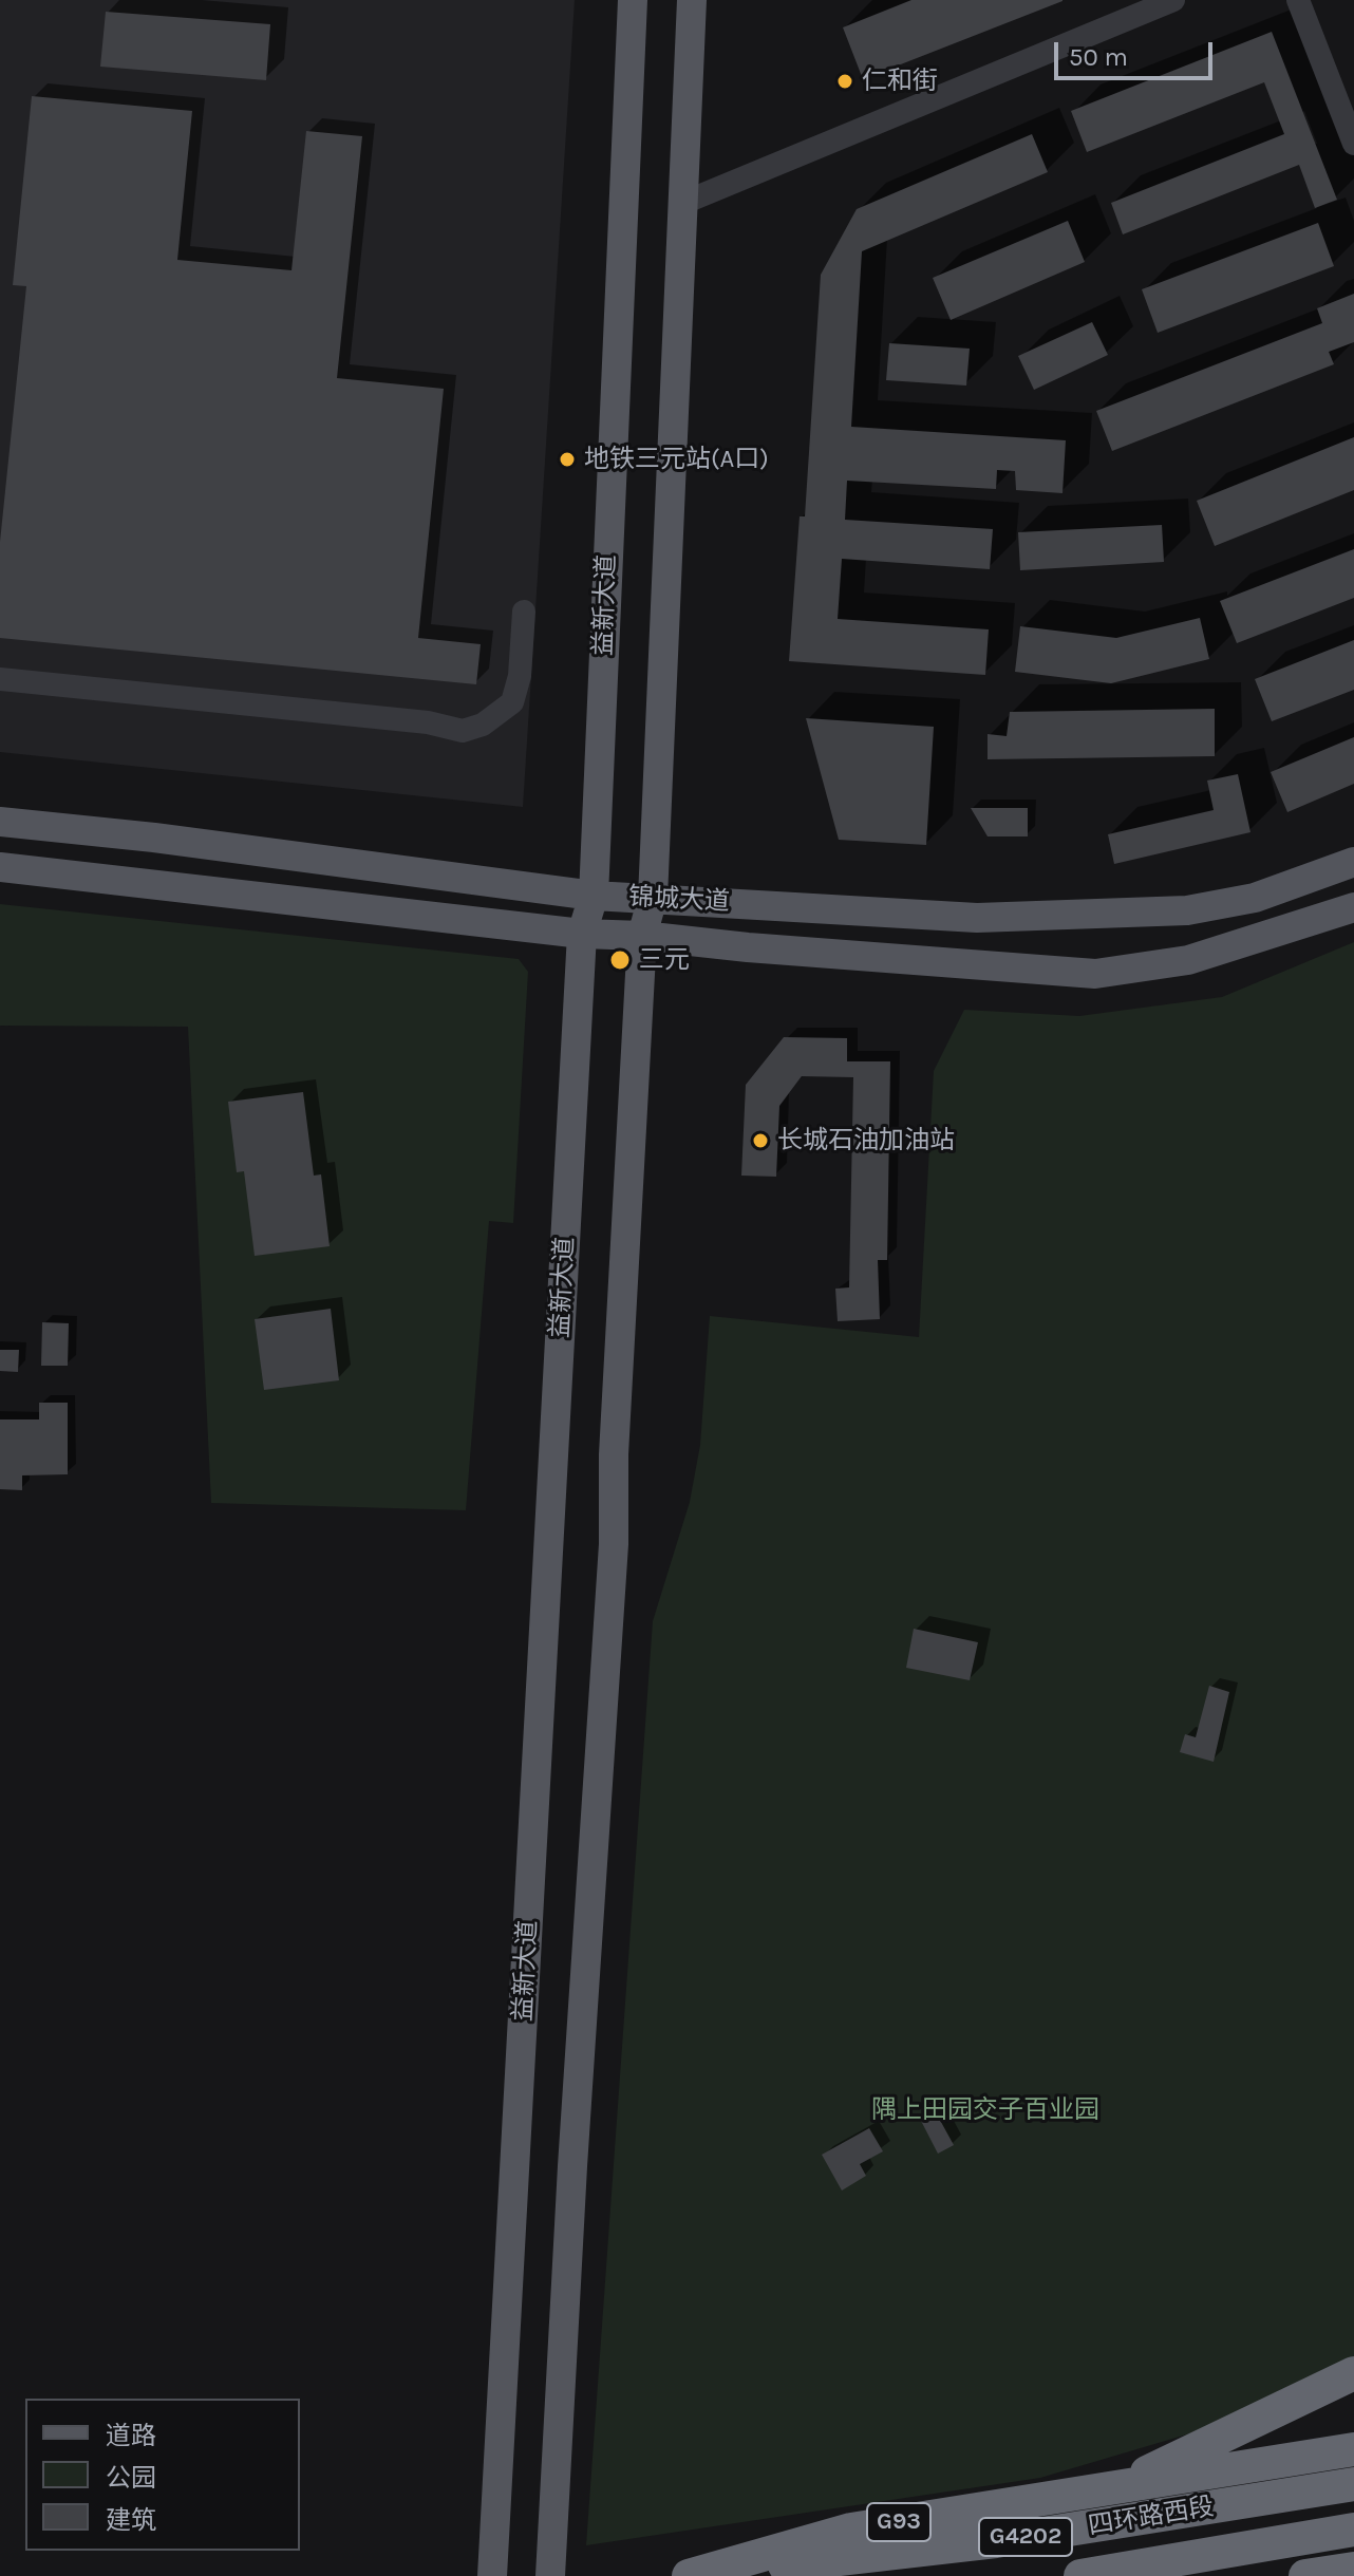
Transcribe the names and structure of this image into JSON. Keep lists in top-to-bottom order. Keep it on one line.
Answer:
{"streets":{"highway":["四环路西段","G93","G4202"],"main road":["益新大道","锦城大道"]},"crossings":[["益新大道","锦城大道"]],"parks":["隅上田园交子百业园"],"places":["仁和街","地铁三元站(A口)","三元","长城石油加油站"],"legend":["道路","公园","建筑"],"scale_bar":"50 m"}
